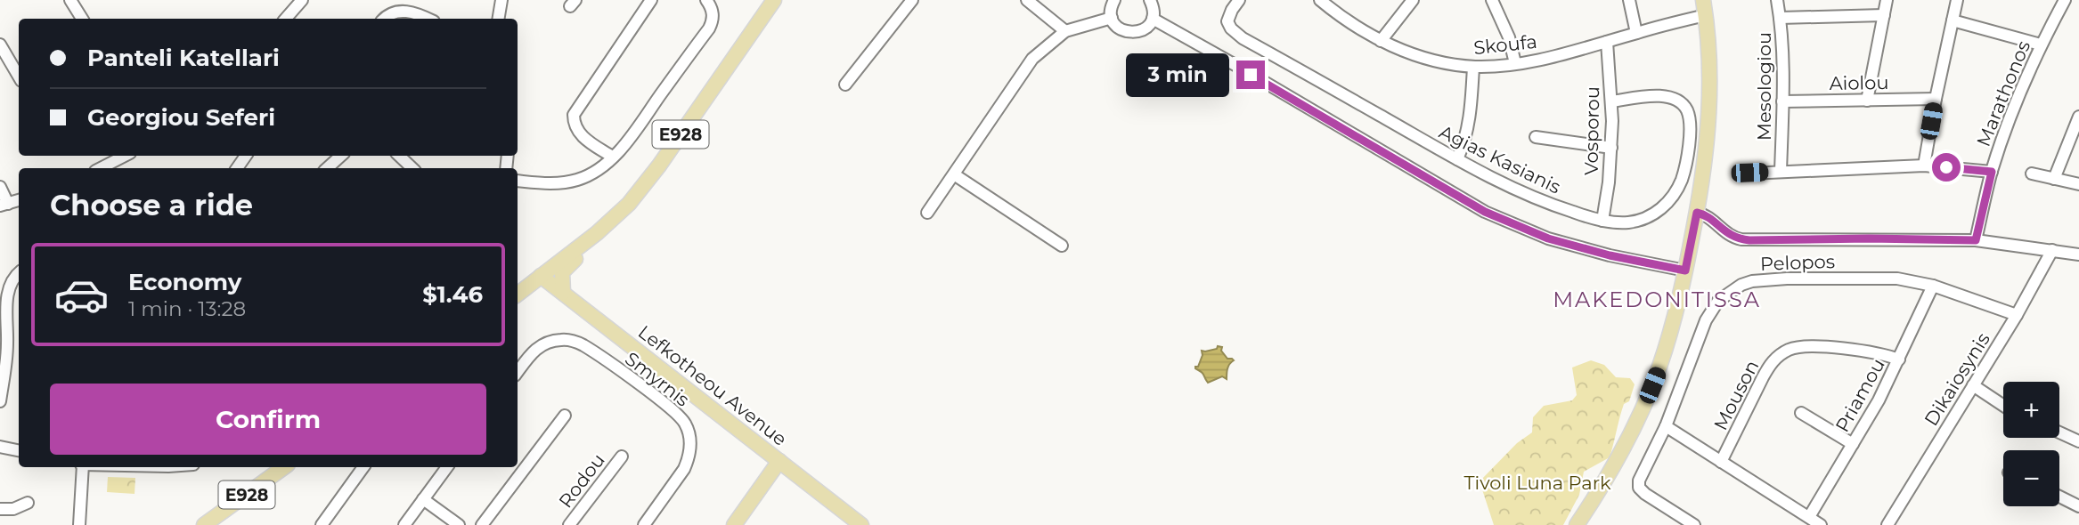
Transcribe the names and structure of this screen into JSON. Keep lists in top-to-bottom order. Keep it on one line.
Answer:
{"streets":{"main road":["E928","Lefkotheou Avenue"],"street":["Skoufa","Aiolou","Mesologiou","Marathonos","Vosporou","Agias Kasianis","Pelopos","Smyrnis","Dikaiosynis","Mouson","Priamou","Rodou"]},"crossings":[["Skoufa","Vosporou"],["Aiolou","Mesologiou"],["Vosporou","Agias Kasianis"],["E928","Lefkotheou Avenue"],["Pelopos","Dikaiosynis"],["Pelopos","Priamou"],["Mouson","Priamou"]],"districts":["MAKEDONITISSA"],"parks":["Tivoli Luna Park"],"page":{"banner":["Panteli Katellari","Georgiou Seferi"],"bubble":"3 min","heading":"Choose a ride","list":[{"name":"Economy","note":"1 min · 13:28","value":"$1.46"}],"buttons":"Confirm","map_buttons":["+","−"]}}
